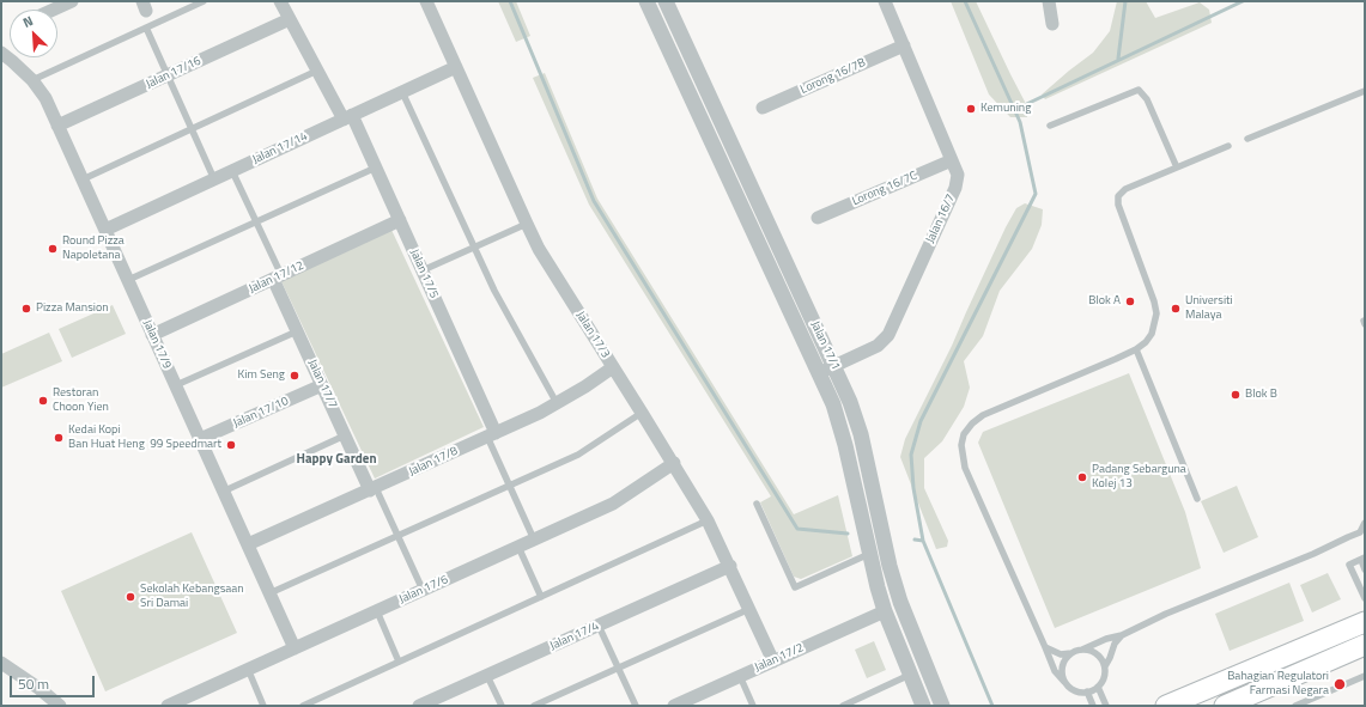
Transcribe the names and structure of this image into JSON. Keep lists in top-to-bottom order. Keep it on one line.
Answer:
{"streets":{"street":["Jalan 17/16","Lorong 16/7B","Jalan 17/14","Lorong 16/7C","Jalan 16/7","Jalan 17/5","Jalan 17/12","Jalan 17/3","Jalan 17/9","Jalan 17/1","Jalan 17/7","Jalan 17/10","Jalan 17/8","Jalan 17/6","Jalan 17/4","Jalan 17/2"]},"crossings":[["Jalan 17/16","Jalan 17/5"],["Jalan 17/16","Jalan 17/9"],["Lorong 16/7B","Jalan 16/7"],["Jalan 17/14","Jalan 17/5"],["Jalan 17/14","Jalan 17/3"],["Jalan 17/14","Jalan 17/9"],["Lorong 16/7C","Jalan 16/7"],["Jalan 16/7","Jalan 17/1"],["Jalan 17/5","Jalan 17/12"],["Jalan 17/5","Jalan 17/8"],["Jalan 17/12","Jalan 17/9"],["Jalan 17/12","Jalan 17/7"],["Jalan 17/3","Jalan 17/8"],["Jalan 17/3","Jalan 17/6"],["Jalan 17/3","Jalan 17/4"],["Jalan 17/3","Jalan 17/2"],["Jalan 17/9","Jalan 17/10"],["Jalan 17/9","Jalan 17/8"],["Jalan 17/9","Jalan 17/6"],["Jalan 17/1","Jalan 17/2"],["Jalan 17/7","Jalan 17/10"],["Jalan 17/7","Jalan 17/8"]],"districts":["Happy Garden"],"places":["Kemuning","Round Pizza Napoletana","Blok A","Pizza Mansion","Universiti Malaya","Kim Seng","Blok B","Restoran Choon Yien","Kedai Kopi Ban Huat Heng","99 Speedmart","Padang Sebarguna Kolej 13","Sekolah Kebangsaan Sri Damai","Bahagian Regulatori Farmasi Negara"],"scale_bar":"50 m","north":"top left"}
